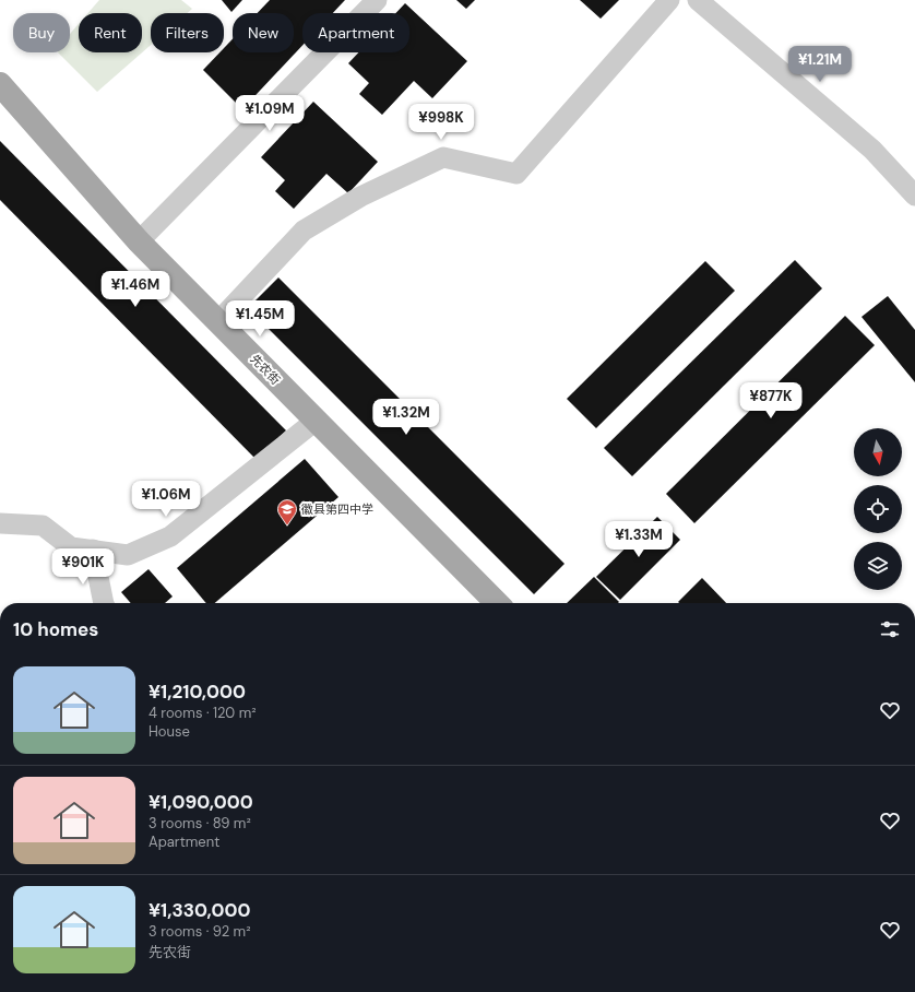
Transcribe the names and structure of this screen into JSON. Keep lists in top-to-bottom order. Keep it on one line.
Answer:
{"streets":{"main road":["先农街"]},"places":{"school or university":["徽县第四中学"]},"north":"bottom","page":{"chip":["Buy","Rent","Filters","New","Apartment"],"price":["¥1.21M","¥1.09M","¥998K","¥1.46M","¥1.45M","¥877K","¥1.32M","¥1.06M","¥1.33M","¥901K"],"heading":"10 homes","list":[{"name":"¥1,210,000","note":"4 rooms · 120 m² · House"},{"name":"¥1,090,000","note":"3 rooms · 89 m² · Apartment"},{"name":"¥1,330,000","note":"3 rooms · 92 m² · 先农街"}]}}
